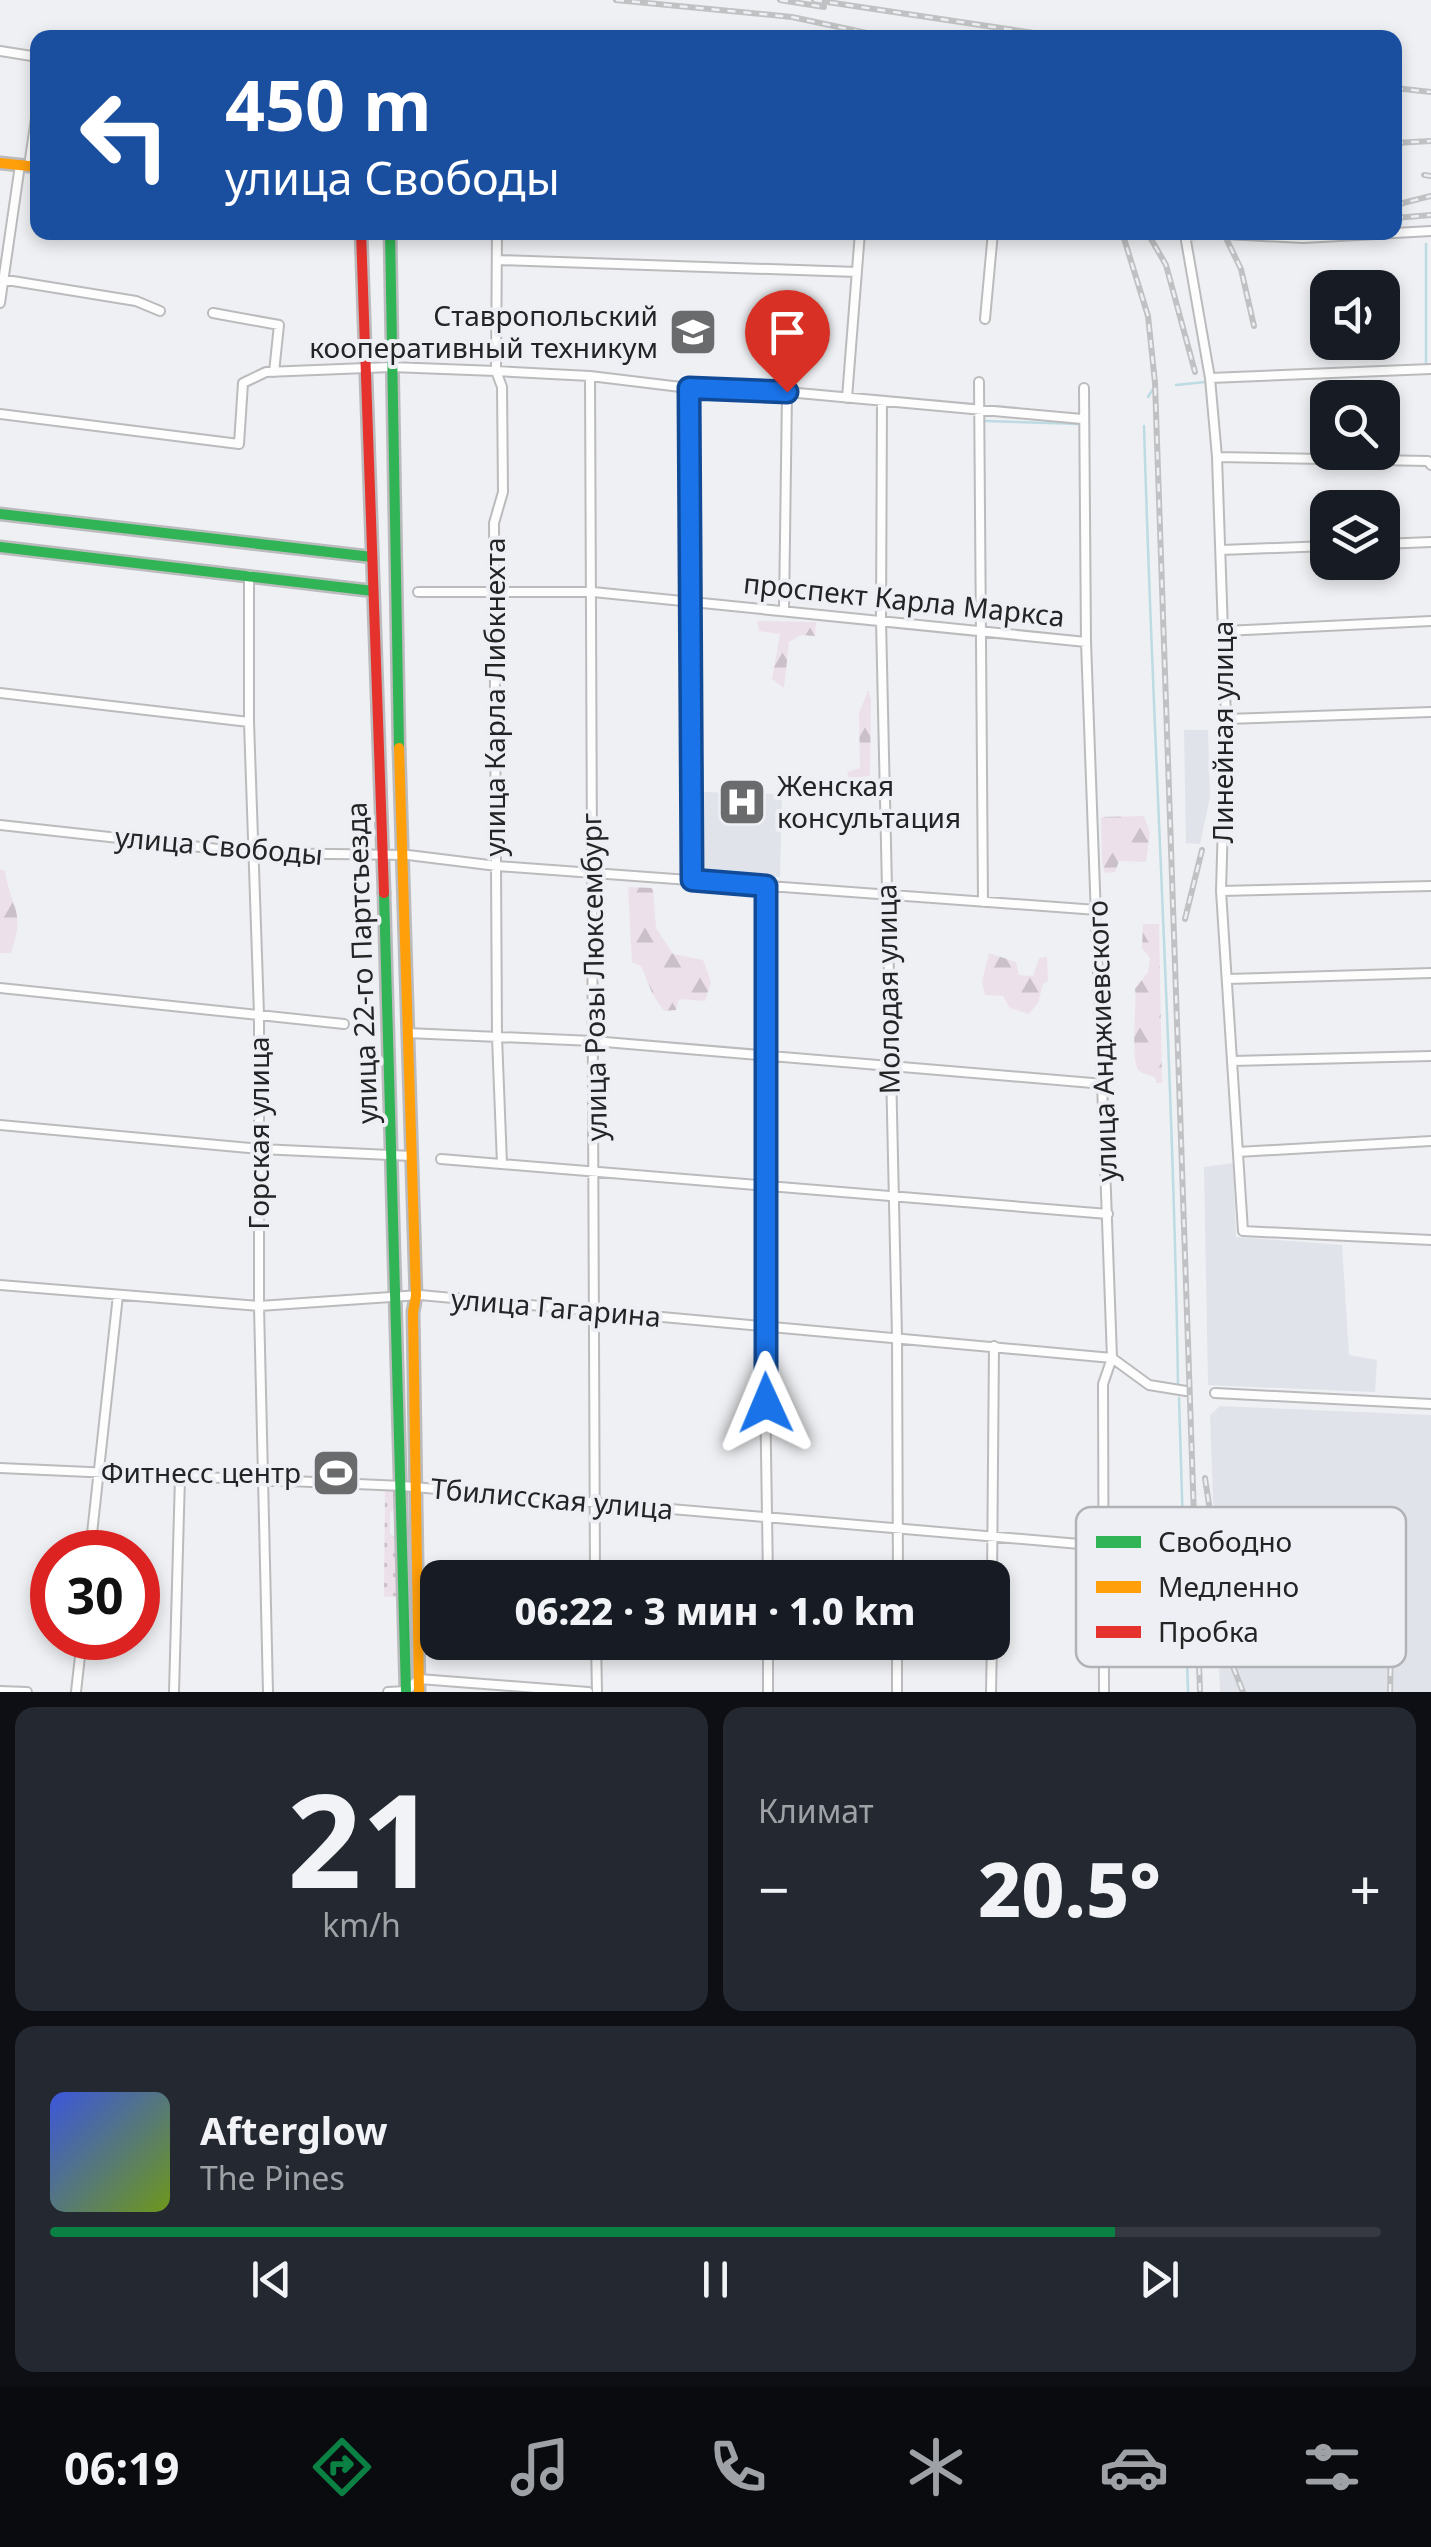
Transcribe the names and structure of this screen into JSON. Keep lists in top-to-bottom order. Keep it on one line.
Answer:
{"streets":{"main road":["улица 22-го Партсъезда"],"street":["проспект Карла Маркса","улица Карла Либкнехта","Линейная улица","улица Свободы","улица Розы Люксембург","Молодая улица","улица Анджиевского","Горская улица","улица Гагарина","Тбилисская улица"]},"crossings":[["проспект Карла Маркса","улица Карла Либкнехта"],["проспект Карла Маркса","улица Розы Люксембург"],["проспект Карла Маркса","Молодая улица"],["проспект Карла Маркса","улица Анджиевского"],["улица Карла Либкнехта","улица Свободы"],["улица Свободы","улица 22-го Партсъезда"],["улица Свободы","улица Розы Люксембург"],["улица Свободы","Молодая улица"],["улица Свободы","улица Анджиевского"],["улица Свободы","Горская улица"],["улица 22-го Партсъезда","улица Гагарина"],["улица 22-го Партсъезда","Тбилисская улица"],["улица Розы Люксембург","улица Гагарина"],["улица Розы Люксембург","Тбилисская улица"],["Молодая улица","улица Гагарина"],["Молодая улица","Тбилисская улица"],["улица Анджиевского","улица Гагарина"],["Горская улица","улица Гагарина"],["Горская улица","Тбилисская улица"]],"places":{"school or university":["Ставропольский кооперативный техникум"],"hospital":["Женская консультация"],"sports":["Фитнесс центр"]},"legend":["Свободно","Медленно","Пробка"],"page":{"turn":["450 m","улица Свободы"],"limit":"30","trip":"06:22 · 3 мин · 1.0 km","tile":[["21","km/h"],"Климат"],"heat":["−","20.5°","+"],"song":["Afterglow","The Pines"],"tabs":"06:19"}}
